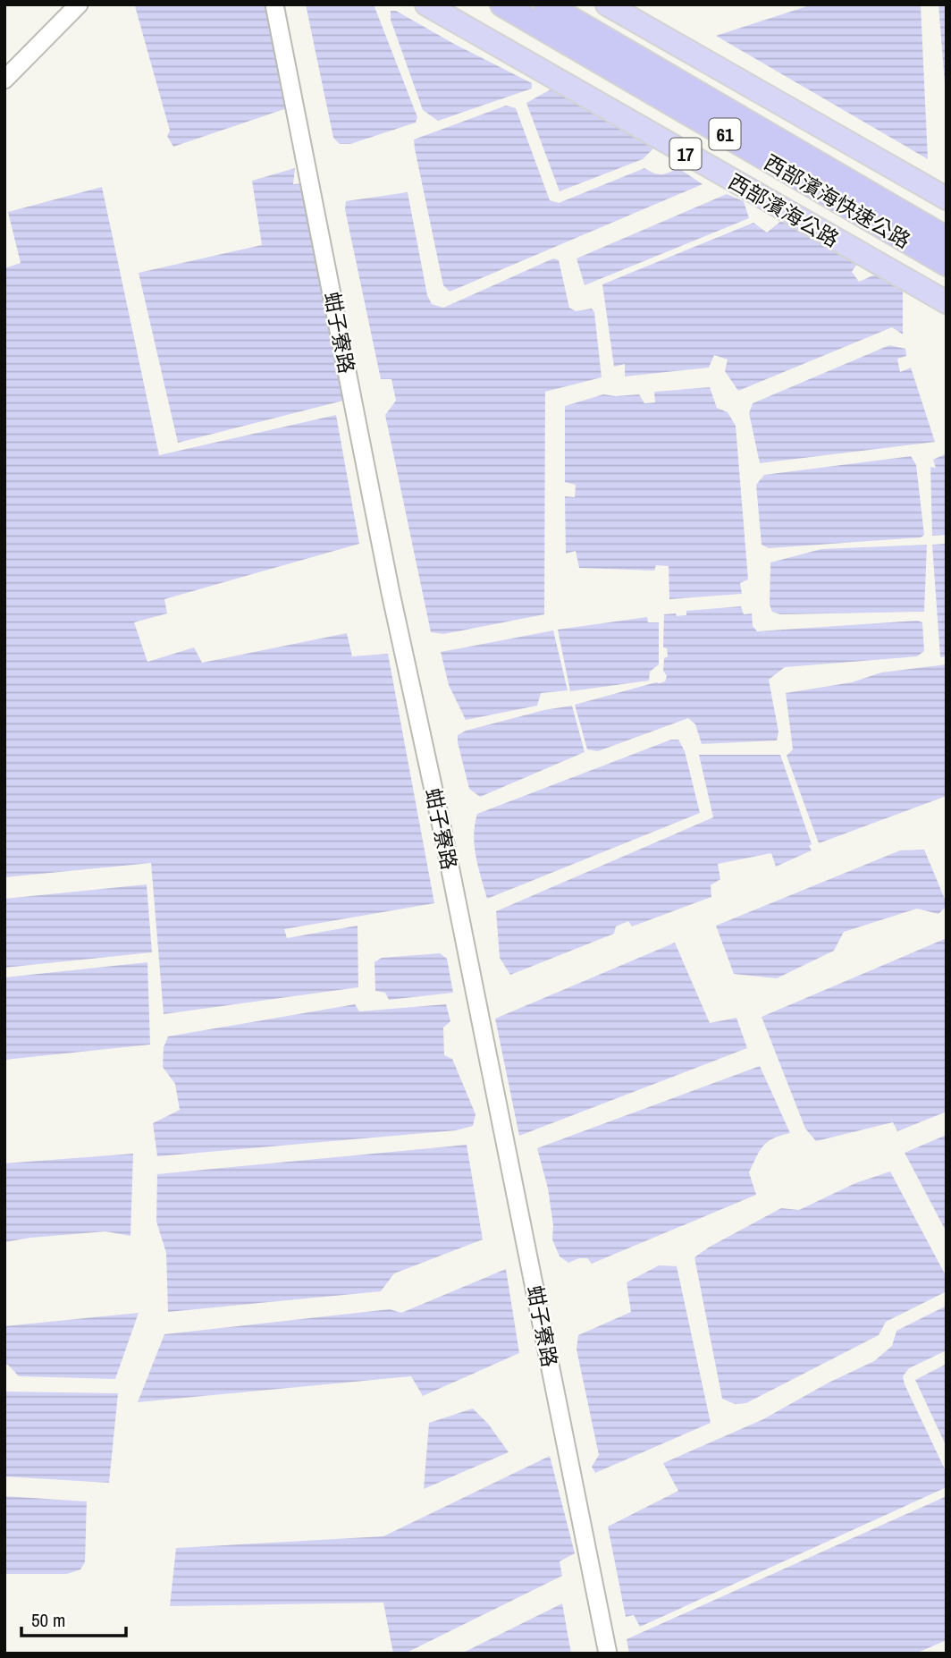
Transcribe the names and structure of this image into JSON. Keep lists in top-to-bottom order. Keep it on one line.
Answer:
{"streets":{"highway":["61","西部濱海快速公路"],"main road":["17","西部濱海公路"],"street":["蚶子寮路"]},"scale_bar":"50 m"}
